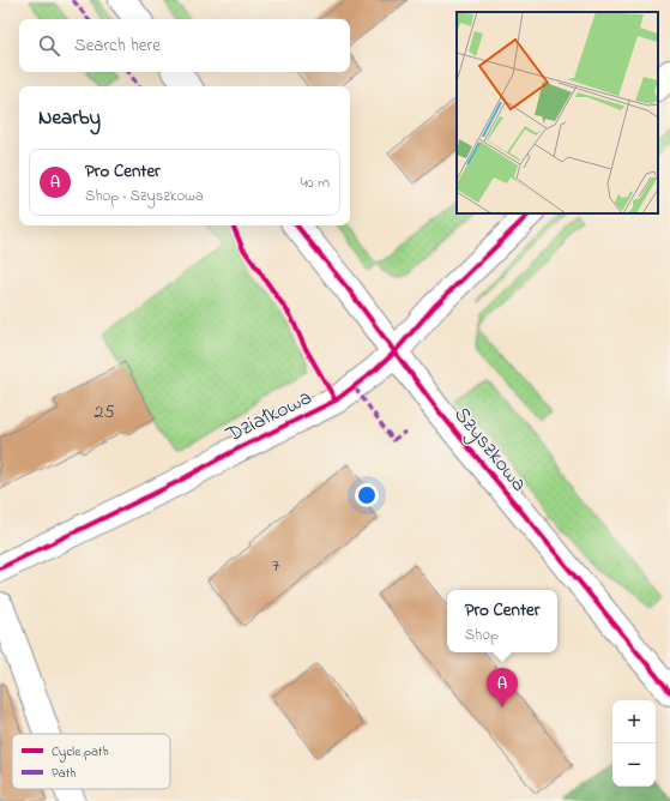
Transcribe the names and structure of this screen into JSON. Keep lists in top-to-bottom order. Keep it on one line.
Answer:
{"streets":{"street":["Działkowa","Szyszkowa"]},"crossings":[["Działkowa","Szyszkowa"]],"house_numbers":["25","7"],"legend":["Cycle path","Path"],"page":{"search":"Search here","heading":"Nearby","list":[{"mark":"A","name":"Pro Center","note":"Shop · Szyszkowa","value":"40 m"}],"popup":["Pro Center","Shop"],"pins":"A","map_buttons":["+","−"]}}
